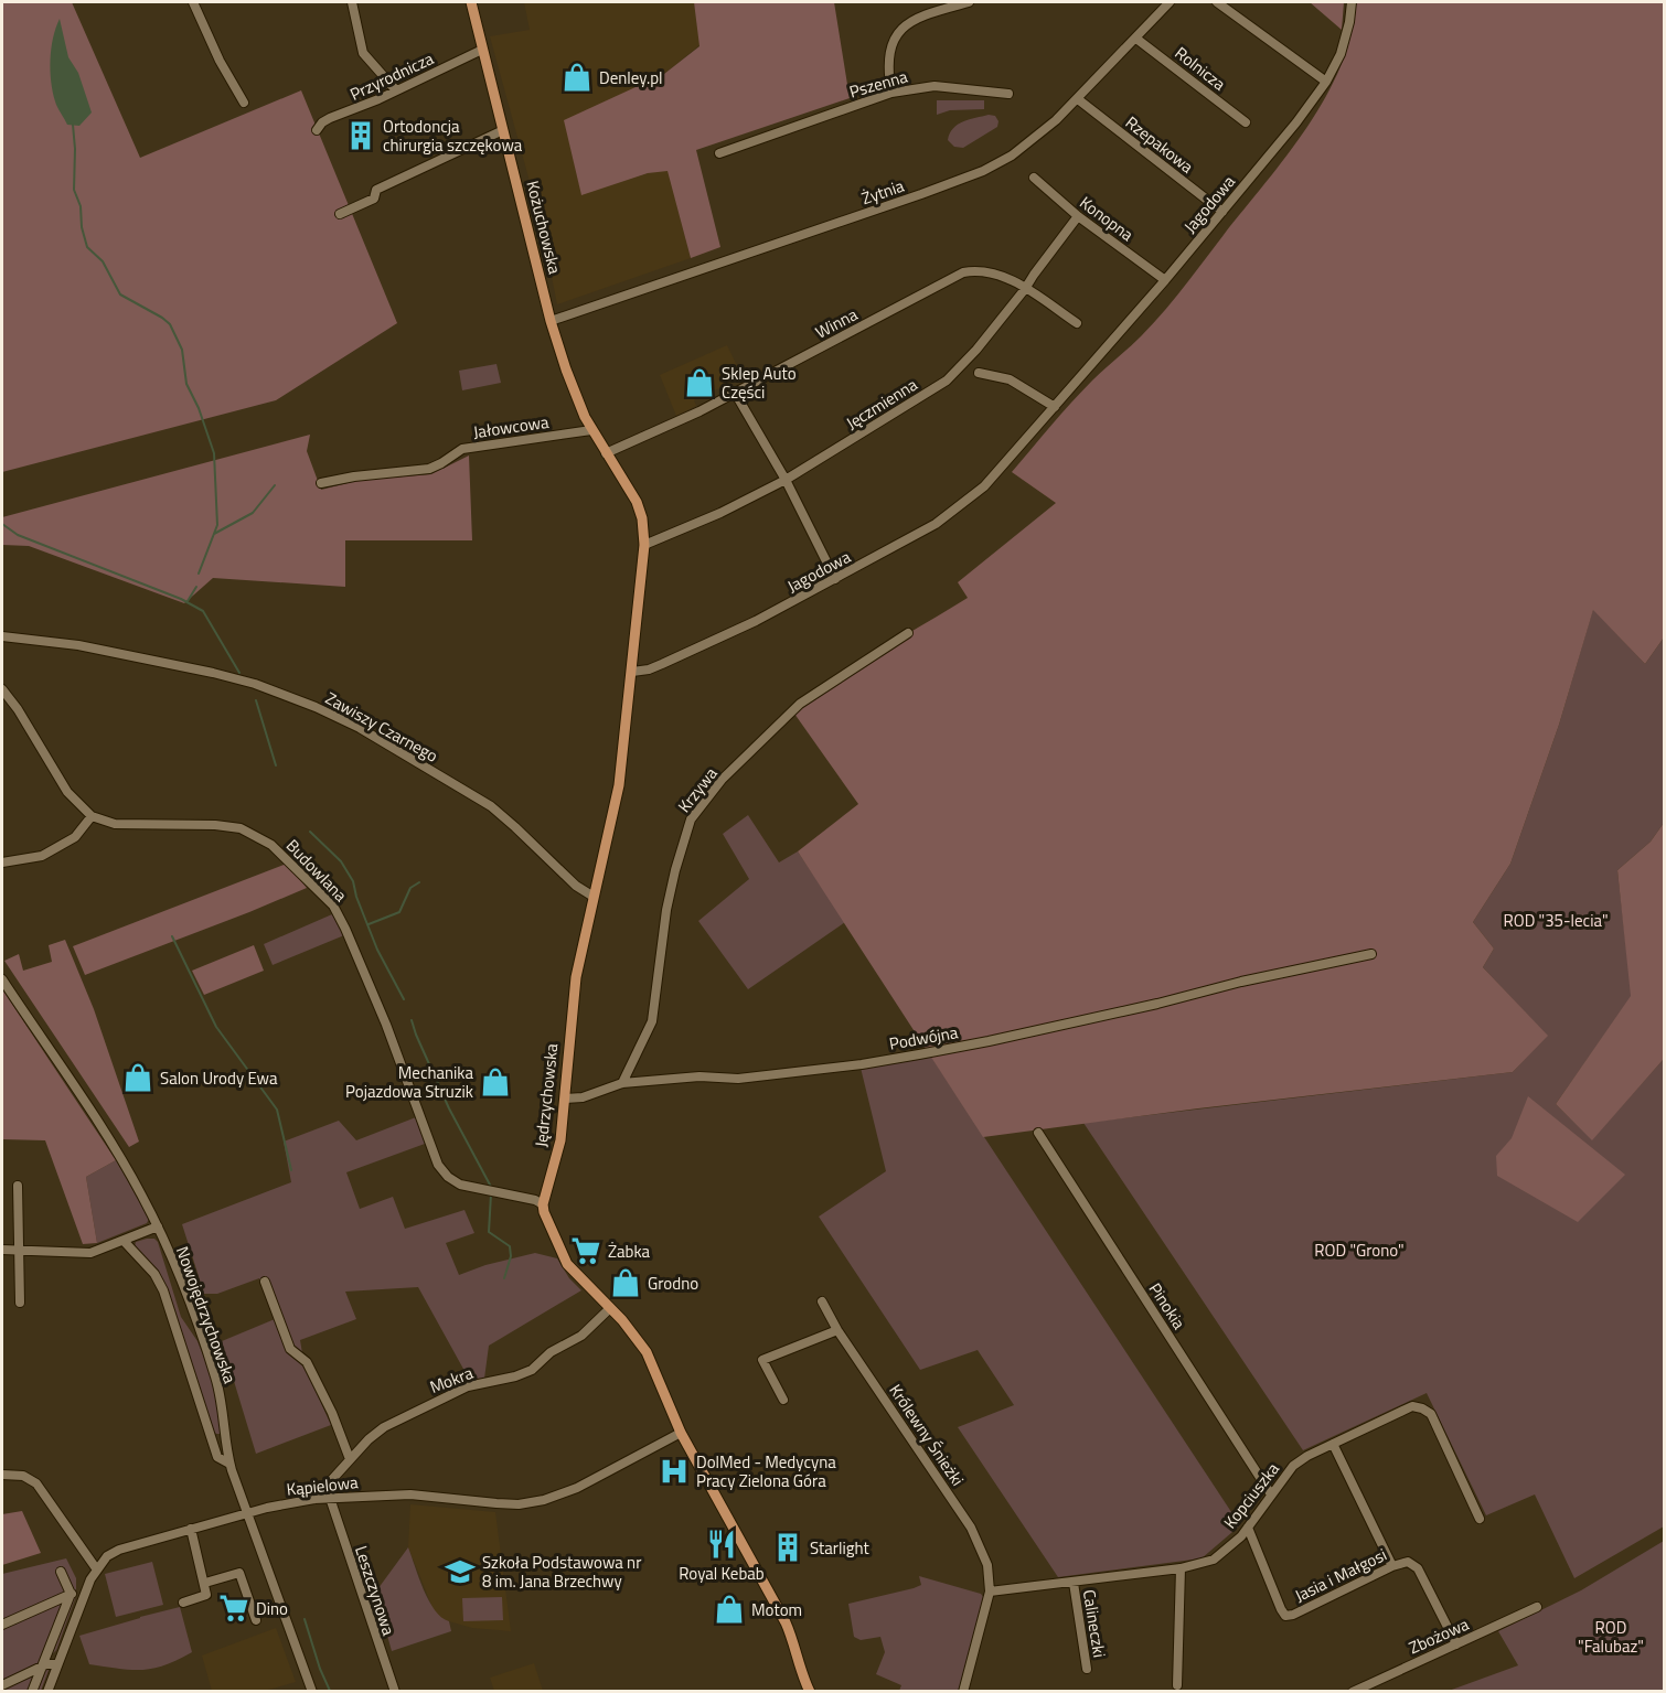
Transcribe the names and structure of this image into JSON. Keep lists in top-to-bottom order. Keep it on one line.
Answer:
{"streets":{"main road":["Kożuchowska","Jędrzychowska"],"street":["Rolnicza","Przyrodnicza","Pszenna","Rzepakowa","Żytnia","Jagodowa","Konopna","Winna","Jęczmienna","Jałowcowa","Zawiszy Czarnego","Krzywa","Budowlana","Podwójna","Pinokia","Nowojędrzychowska","Mokra","Królewny Śnieżki","Kąpielowa","Kopciuszka","Jasia i Małgosi","Leszczynowa","Calineczki","Zbożowa"]},"crossings":[["Rolnicza","Żytnia"],["Przyrodnicza","Kożuchowska"],["Rzepakowa","Żytnia"],["Rzepakowa","Jagodowa"],["Żytnia","Kożuchowska"],["Jagodowa","Konopna"],["Jagodowa","Jędrzychowska"],["Konopna","Jęczmienna"],["Kożuchowska","Winna"],["Kożuchowska","Jałowcowa"],["Kożuchowska","Jędrzychowska"],["Winna","Jęczmienna"],["Winna","Jędrzychowska"],["Jęczmienna","Jędrzychowska"],["Zawiszy Czarnego","Jędrzychowska"],["Krzywa","Podwójna"],["Budowlana","Jędrzychowska"],["Podwójna","Jędrzychowska"],["Pinokia","Kopciuszka"],["Nowojędrzychowska","Kąpielowa"],["Mokra","Kąpielowa"],["Królewny Śnieżki","Kopciuszka"],["Kąpielowa","Leszczynowa"],["Kopciuszka","Jasia i Małgosi"],["Kopciuszka","Calineczki"],["Jasia i Małgosi","Zbożowa"]],"parks":["ROD \"35-lecia\"","ROD \"Grono\"","ROD \"Falubaz\""],"places":{"shop":["Denley.pl","Sklep Auto Części","Salon Urody Ewa","Mechanika Pojazdowa Struzik","Grodno","Motom"],"building":["Ortodoncja chirurgia szczękowa","Starlight"],"supermarket":["Żabka","Dino"],"hospital":["DolMed - Medycyna Pracy Zielona Góra"],"restaurant":["Royal Kebab"],"school or university":["Szkoła Podstawowa nr 8 im. Jana Brzechwy"]}}
